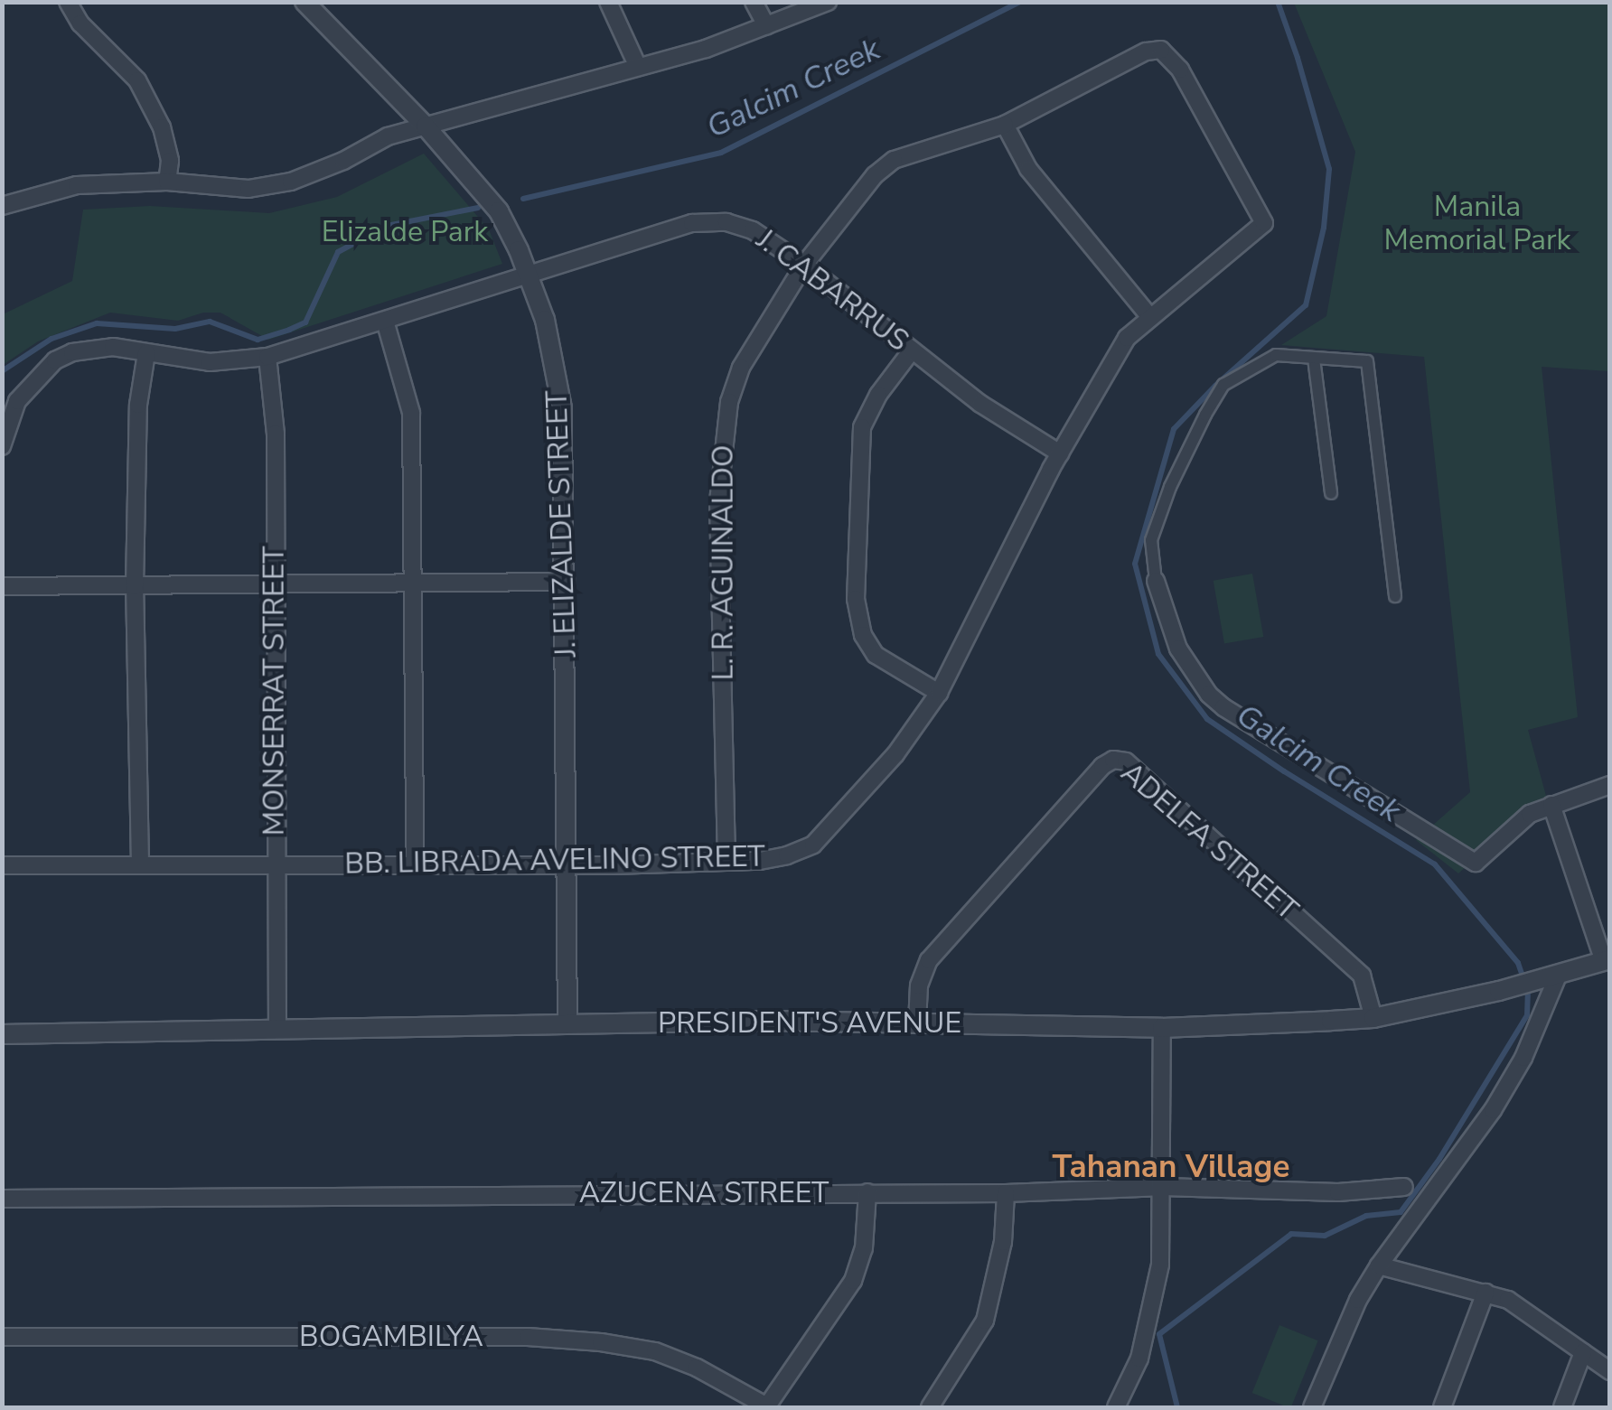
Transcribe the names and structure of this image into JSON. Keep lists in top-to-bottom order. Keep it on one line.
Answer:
{"streets":{"street":["J. CABARRUS","J. ELIZALDE STREET","L. R. AGUINALDO","MONSERRAT STREET","ADELFA STREET","BB. LIBRADA AVELINO STREET","PRESIDENT'S AVENUE","AZUCENA STREET","BOGAMBILYA"]},"crossings":[["J. CABARRUS","J. ELIZALDE STREET"],["J. CABARRUS","L. R. AGUINALDO"],["J. CABARRUS","MONSERRAT STREET"],["J. CABARRUS","BB. LIBRADA AVELINO STREET"],["J. ELIZALDE STREET","BB. LIBRADA AVELINO STREET"],["J. ELIZALDE STREET","PRESIDENT'S AVENUE"],["L. R. AGUINALDO","BB. LIBRADA AVELINO STREET"],["MONSERRAT STREET","BB. LIBRADA AVELINO STREET"],["MONSERRAT STREET","PRESIDENT'S AVENUE"],["ADELFA STREET","PRESIDENT'S AVENUE"]],"districts":["Tahanan Village"],"water":["Galcim Creek"],"parks":["Manila Memorial Park","Elizalde Park"]}
